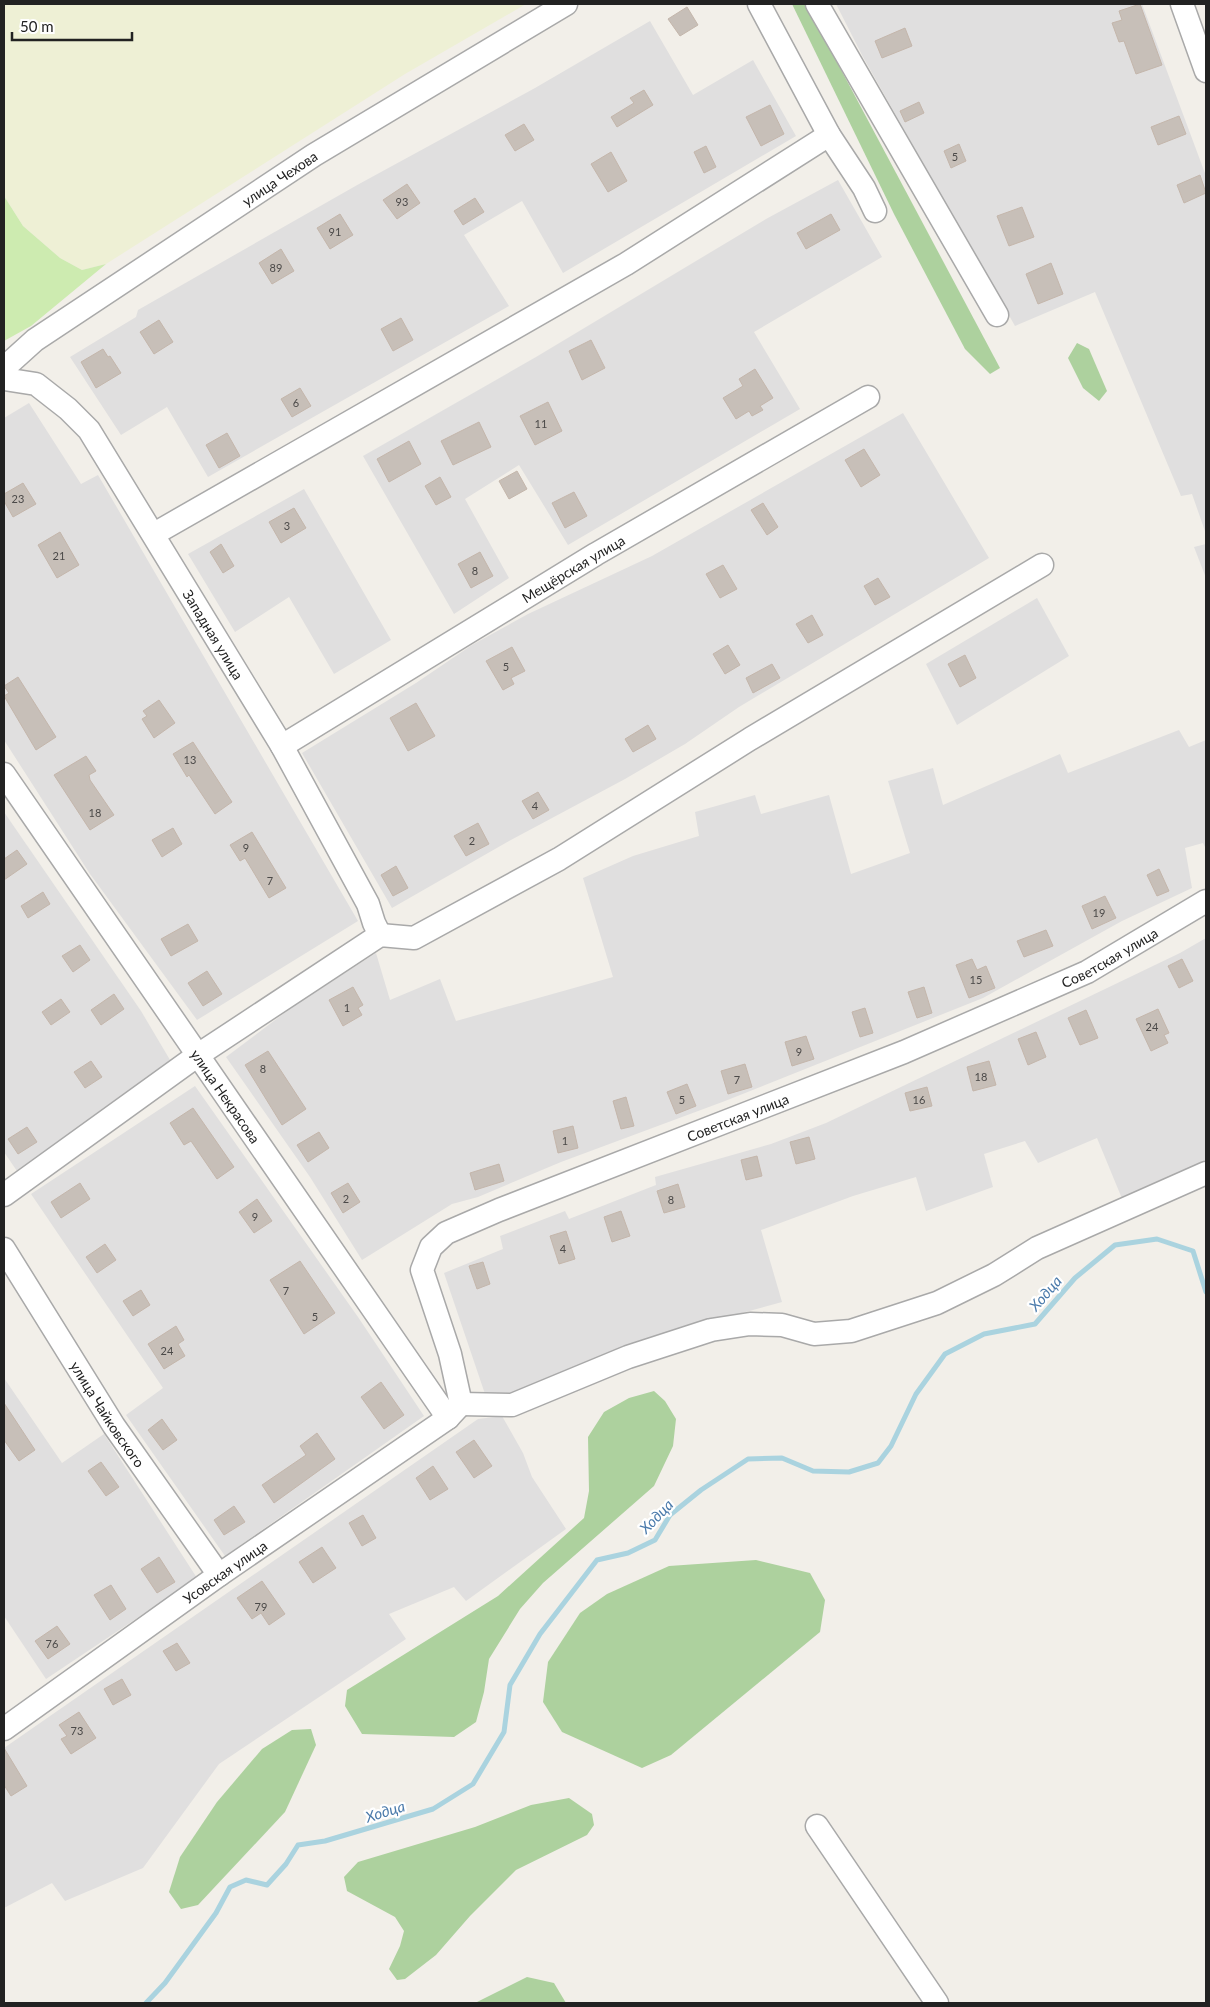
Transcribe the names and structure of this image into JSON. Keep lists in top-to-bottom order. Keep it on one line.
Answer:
{"streets":{"street":["улица Чехова","Мещёрская улица","Западная улица","Советская улица","улица Некрасова","улица Чайковского","Усовская улица"]},"crossings":[["Мещёрская улица","Западная улица"],["Советская улица","улица Некрасова"],["Советская улица","Усовская улица"],["улица Некрасова","Усовская улица"],["улица Чайковского","Усовская улица"]],"water":["Ходца"],"house_numbers":["5","93","91","89","6","11","23","3","21","8","5","13","4","18","2","9","7","19","15","1","24","9","8","18","7","5","16","1","2","8","9","4","7","5","24","79","76","73"],"scale_bar":"50 m"}
